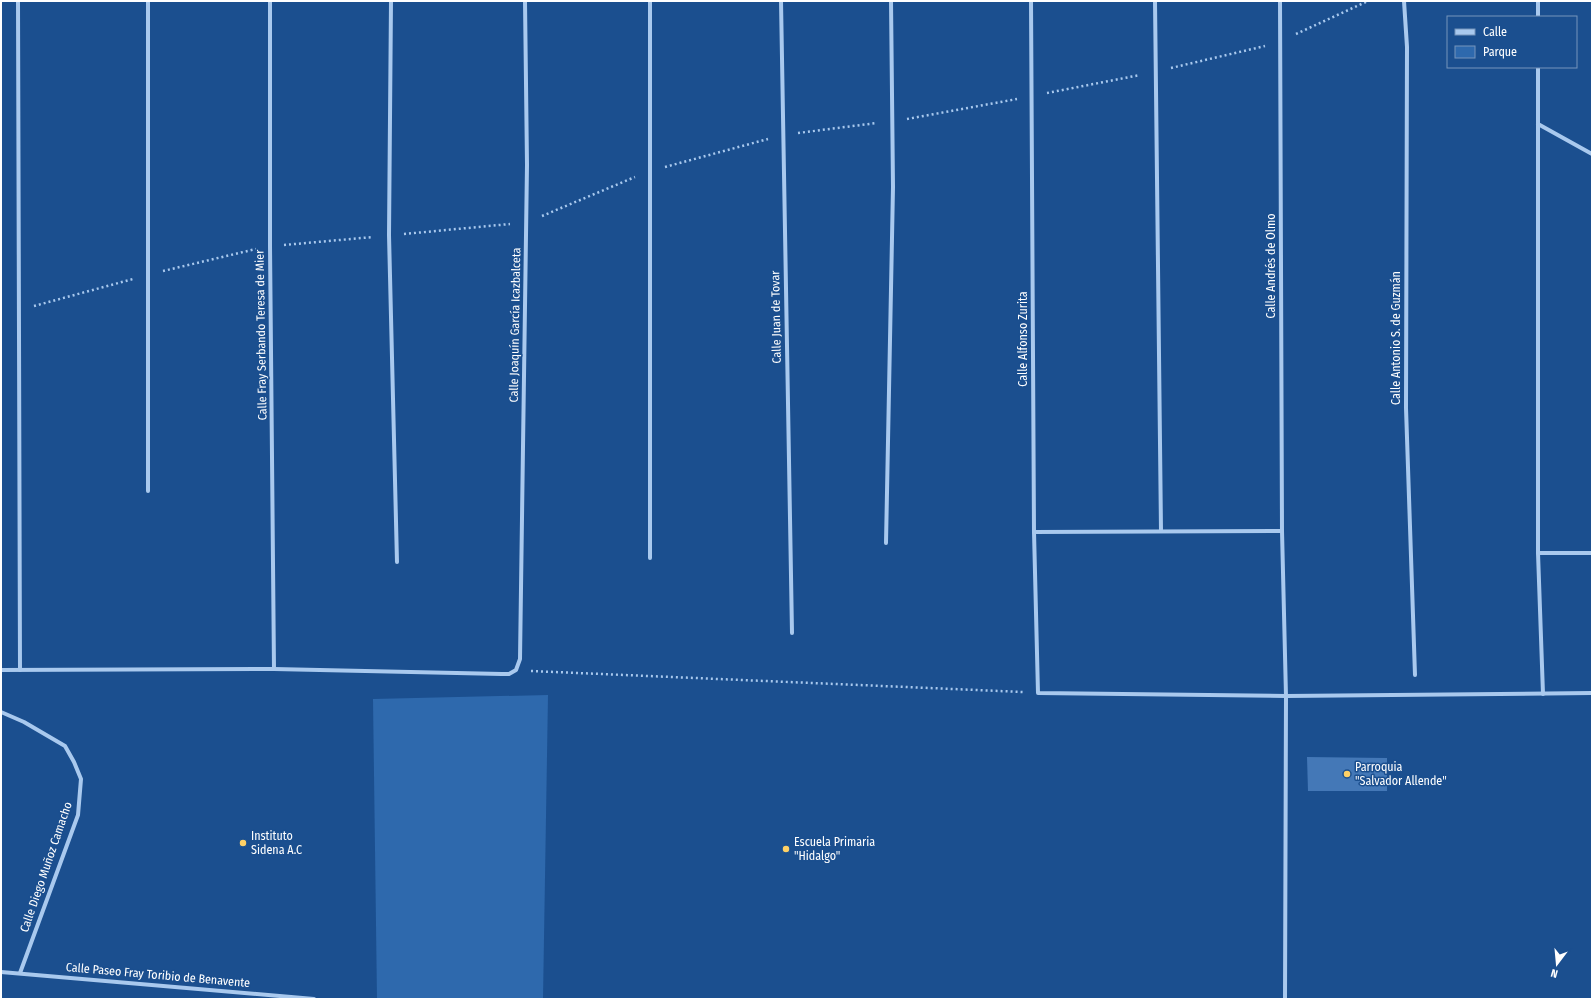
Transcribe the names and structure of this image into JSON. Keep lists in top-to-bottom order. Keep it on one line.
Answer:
{"streets":{"street":["Calle Andrés de Olmo","Calle Juan de Tovar","Calle Joaquín García Icazbalceta","Calle Fray Serbando Teresa de Mier","Calle Antonio S. de Guzmán","Calle Alfonso Zurita","Calle Diego Muñoz Camacho","Calle Paseo Fray Toribio de Benavente"]},"crossings":[["Calle Diego Muñoz Camacho","Calle Paseo Fray Toribio de Benavente"]],"places":["Parroquia \"Salvador Allende\"","Instituto Sidena A.C","Escuela Primaria \"Hidalgo\""],"legend":["Calle","Parque"],"north":"bottom"}
